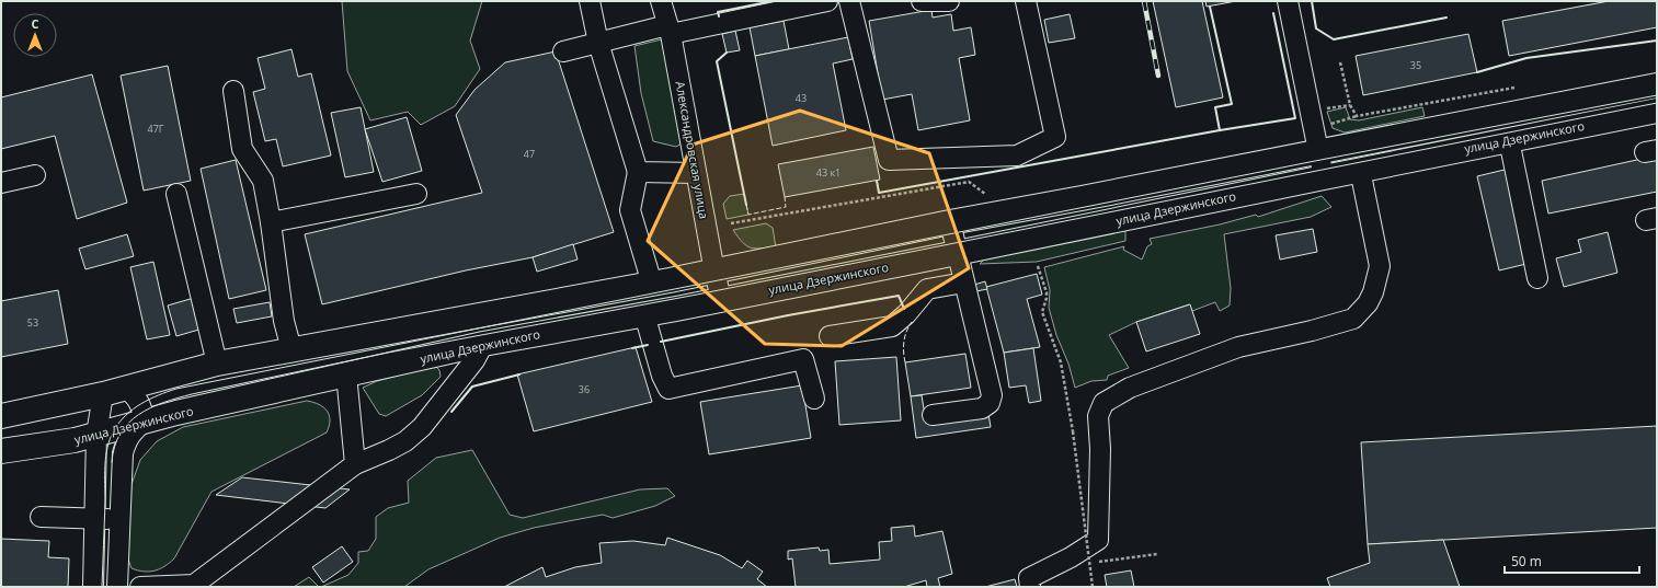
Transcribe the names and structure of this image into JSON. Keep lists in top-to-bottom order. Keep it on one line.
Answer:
{"streets":{"main road":["улица Дзержинского"],"street":["Александровская улица"]},"crossings":[["улица Дзержинского","Александровская улица"]],"house_numbers":["35","43","47Г","47","43 к1","53","36"],"scale_bar":"50 m","north":"top"}
